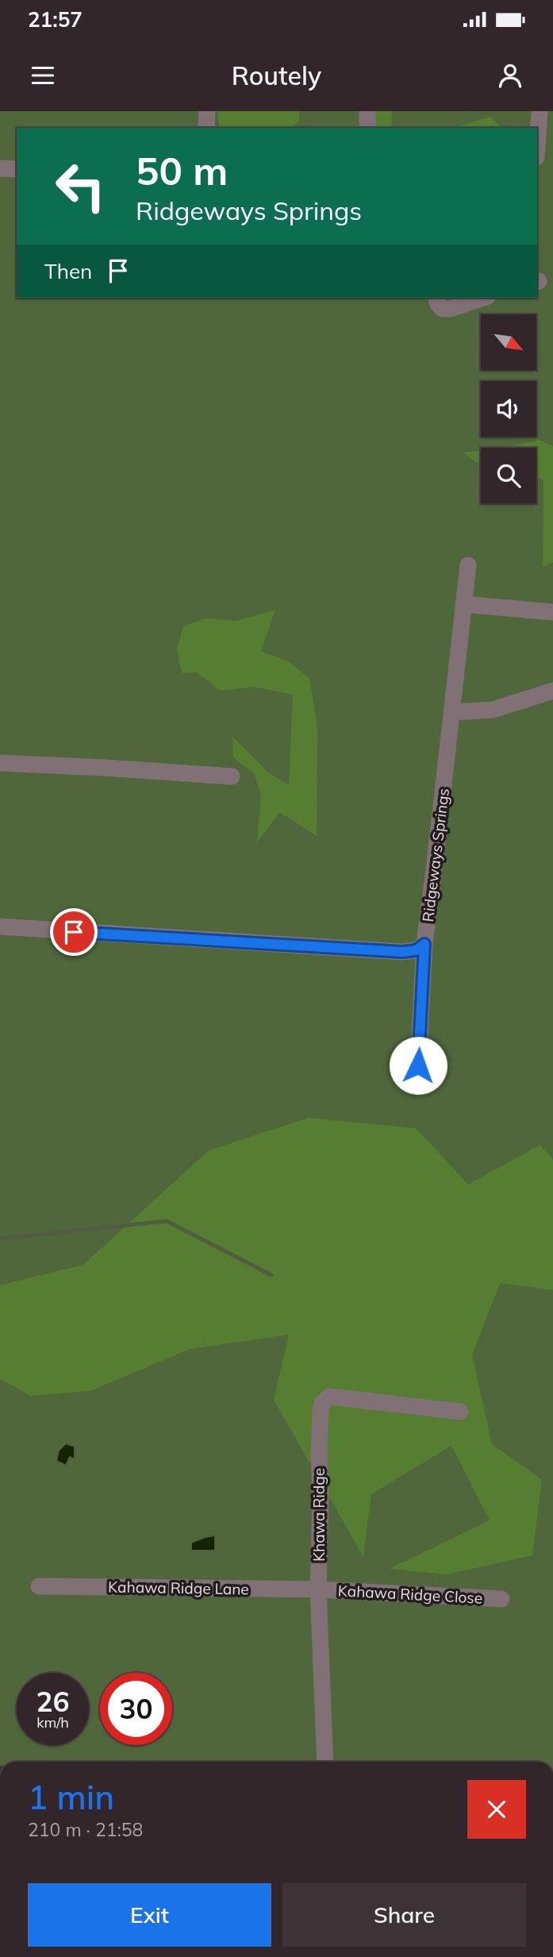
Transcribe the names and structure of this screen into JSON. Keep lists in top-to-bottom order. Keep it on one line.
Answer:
{"streets":{"street":["Ridgeways Springs","Khawa Ridge","Kahawa Ridge Lane","Kahawa Ridge Close"]},"crossings":[["Khawa Ridge","Kahawa Ridge Lane"],["Khawa Ridge","Kahawa Ridge Close"],["Kahawa Ridge Lane","Kahawa Ridge Close"]],"north":"bottom right","page":{"status":"21:57","header":"Routely","turn":["50 m","Ridgeways Springs"],"then":"Then","speed":"26 km/h","limit":"30","heading":["1 min","210 m · 21:58"],"buttons":["Exit","Share"]}}
